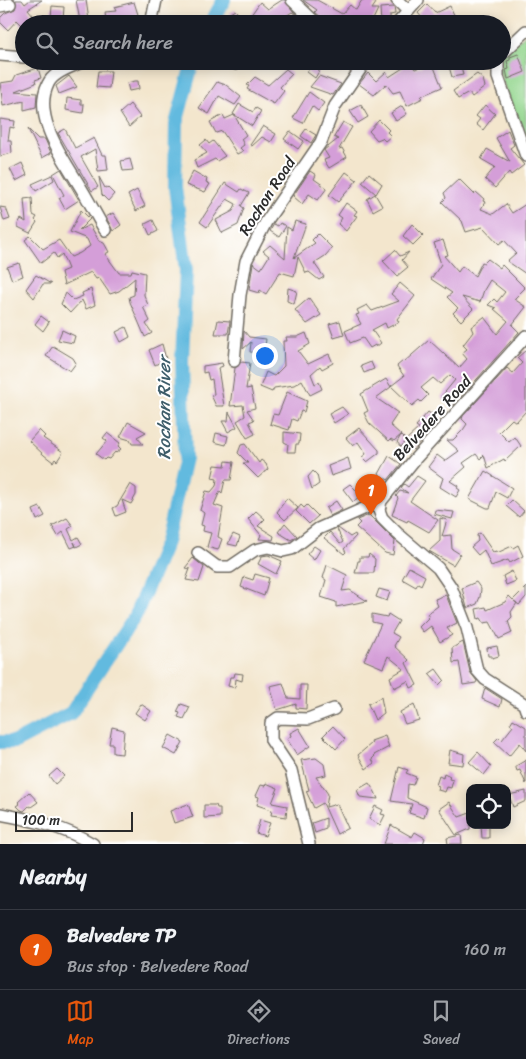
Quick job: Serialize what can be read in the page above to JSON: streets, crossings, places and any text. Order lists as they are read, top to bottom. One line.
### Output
{"streets":{"street":["Rochon Road","Belvedere Road"]},"water":["Rochan River"],"scale_bar":"100 m","page":{"search":"Search here","pins":"1","scale":"100 m","heading":"Nearby","list":[{"mark":"1","name":"Belvedere TP","note":"Bus stop · Belvedere Road","value":"160 m"}],"nav":["Map","Directions","Saved"]}}
